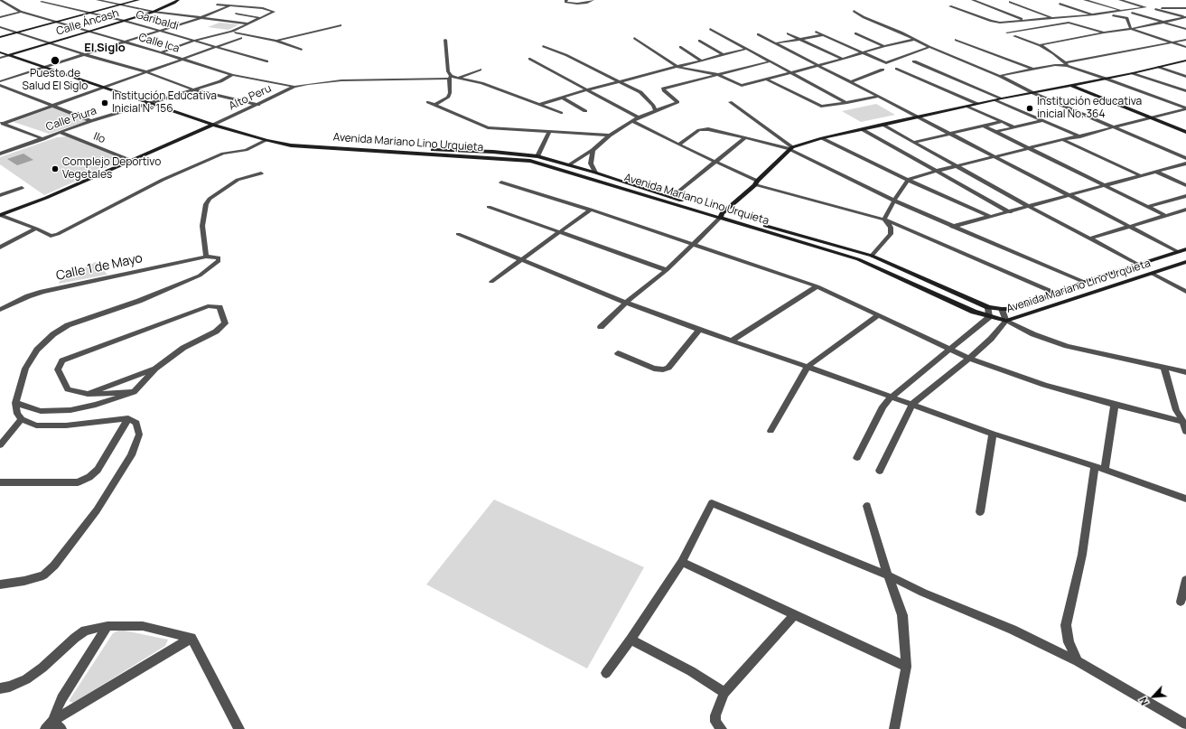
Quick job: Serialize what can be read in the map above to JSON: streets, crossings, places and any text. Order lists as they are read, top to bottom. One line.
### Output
{"streets":{"main road":["Calle Áncash","Avenida Mariano Lino Urquieta"],"street":["Garibaldi","Calle Ica","Alto Peru","Calle Piura","Ilo","Calle 1 de Mayo"]},"crossings":[["Garibaldi","Calle Áncash"],["Calle Áncash","Calle Ica"],["Calle Ica","Alto Peru"],["Calle Ica","Calle Piura"],["Calle Piura","Ilo"]],"districts":["El Siglo"],"places":["Puesto de Salud El Siglo","Institución Educativa Inicial Nº 156","Institución educativa inicial No. 364","Complejo Deportivo Vegetales"],"north":"bottom left"}
